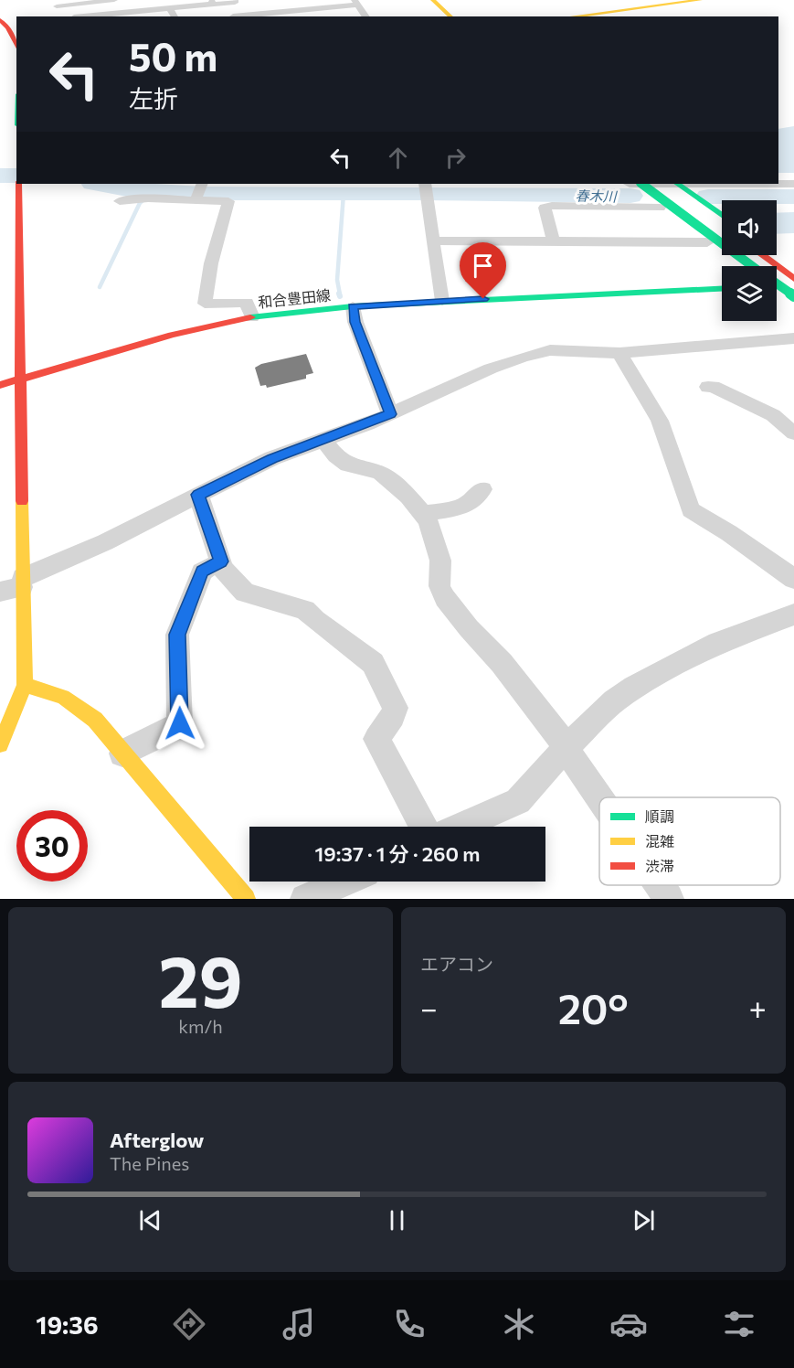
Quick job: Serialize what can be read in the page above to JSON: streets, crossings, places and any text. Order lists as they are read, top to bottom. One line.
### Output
{"streets":{"main road":["和合豊田線"]},"water":["春木川"],"legend":["順調","混雑","渋滞"],"page":{"turn":["50 m","左折"],"limit":"30","trip":"19:37 · 1 分 · 260 m","tile":[["29","km/h"],"エアコン"],"heat":["−","20°","+"],"song":["Afterglow","The Pines"],"tabs":"19:36"}}
